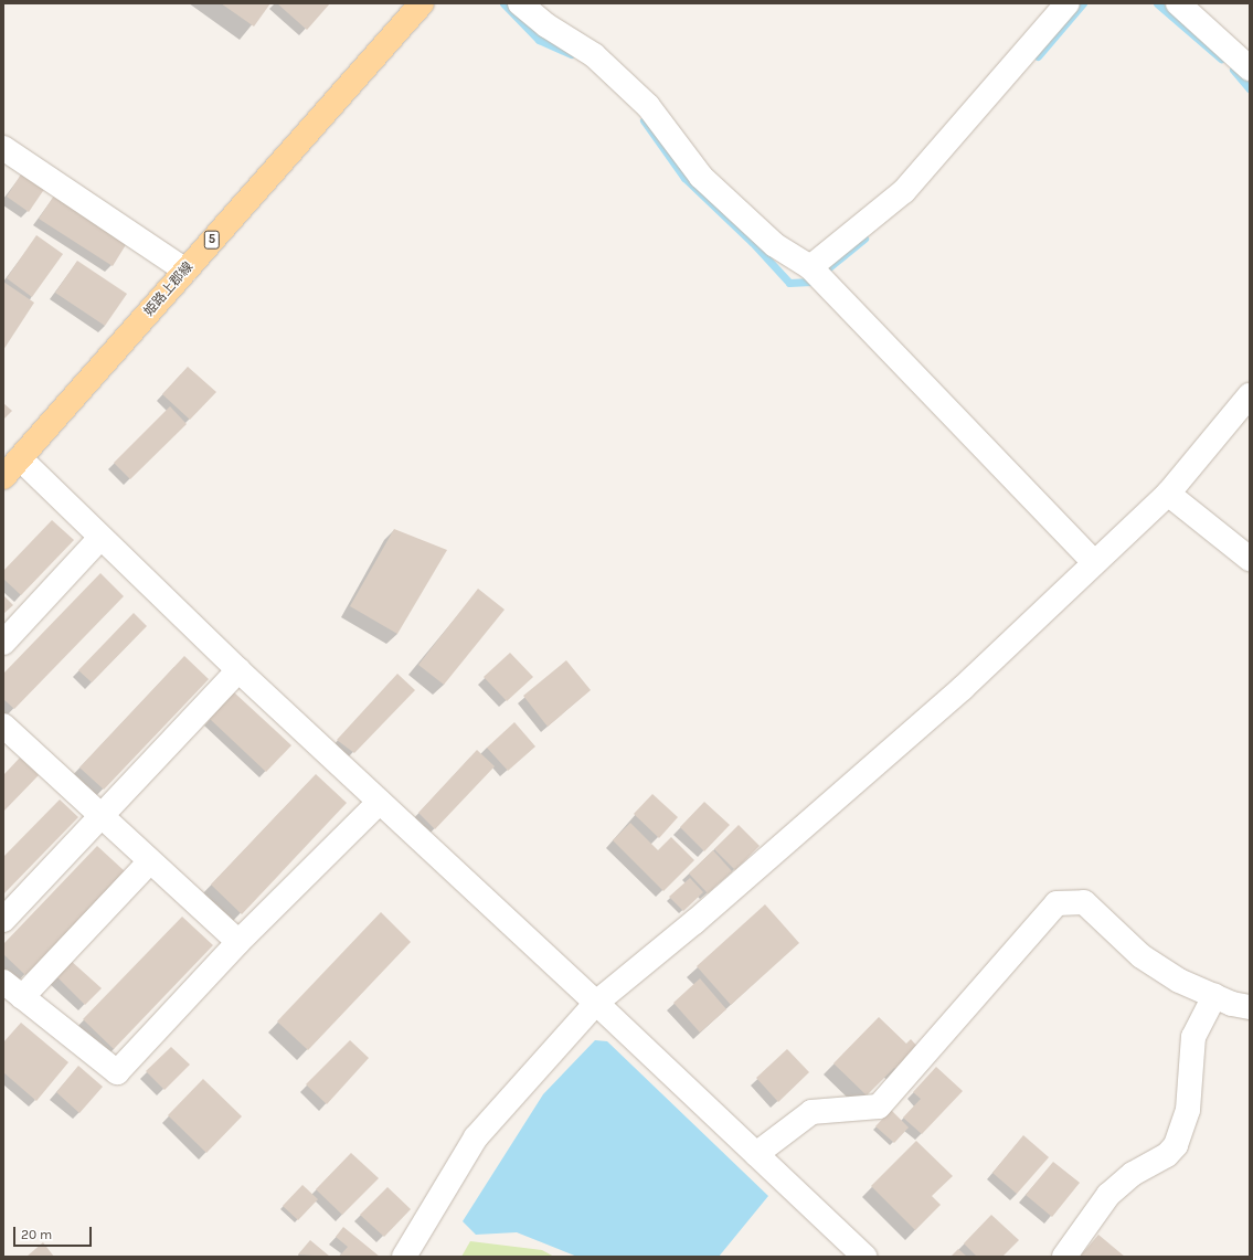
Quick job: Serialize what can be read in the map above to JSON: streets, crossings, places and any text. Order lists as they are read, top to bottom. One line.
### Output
{"streets":{"main road":["5","姫路上郡線"]},"scale_bar":"20 m"}
